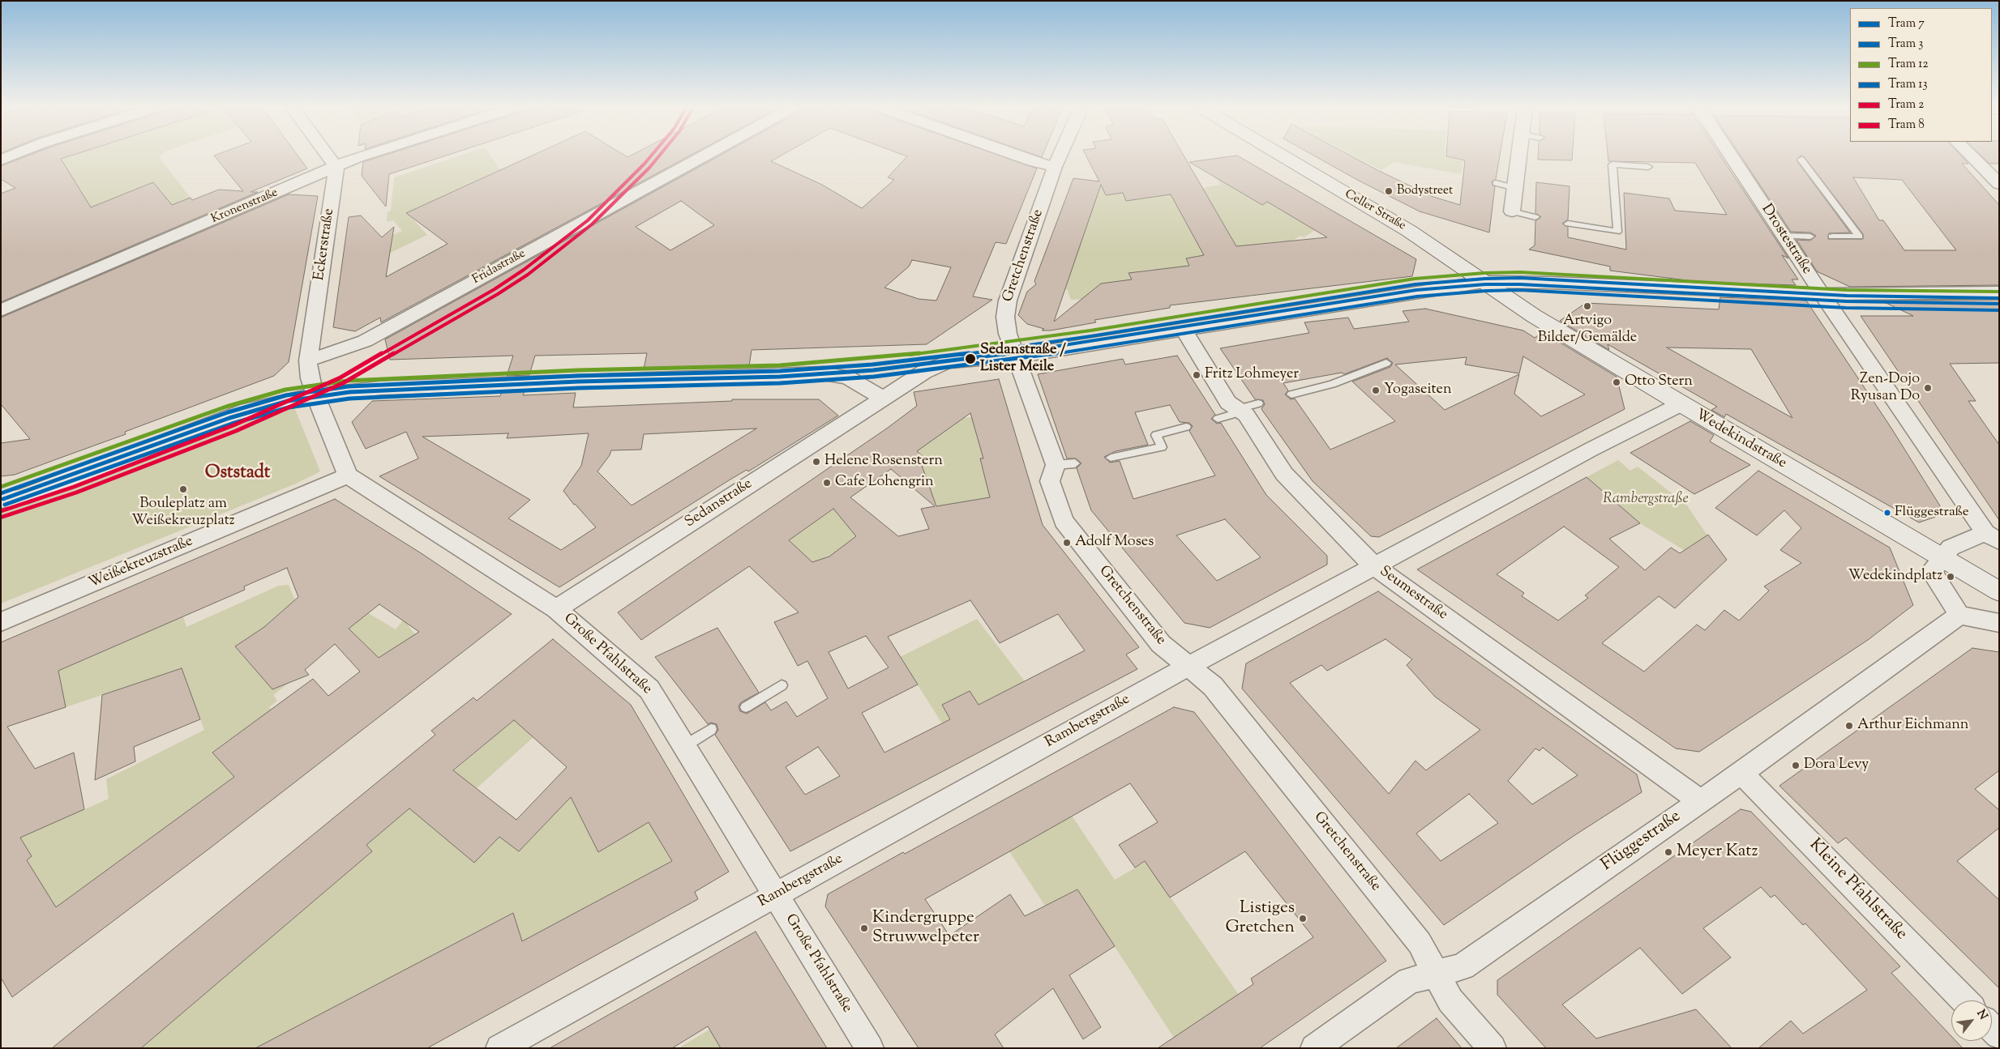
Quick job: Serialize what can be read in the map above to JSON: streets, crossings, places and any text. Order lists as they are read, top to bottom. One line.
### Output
{"streets":{"street":["Kronenstraße","Celler Straße","Drostestraße","Eckerstraße","Gretchenstraße","Fridastraße","Wedekindstraße","Sedanstraße","Weißekreuzstraße","Seumestraße","Große Pfahlstraße","Rambergstraße","Flüggestraße","Kleine Pfahlstraße"]},"crossings":[["Kronenstraße","Eckerstraße"],["Celler Straße","Wedekindstraße"],["Celler Straße","Sedanstraße"],["Drostestraße","Sedanstraße"],["Eckerstraße","Fridastraße"],["Gretchenstraße","Sedanstraße"],["Gretchenstraße","Rambergstraße"],["Gretchenstraße","Flüggestraße"],["Wedekindstraße","Sedanstraße"],["Wedekindstraße","Rambergstraße"],["Sedanstraße","Seumestraße"],["Sedanstraße","Große Pfahlstraße"],["Weißekreuzstraße","Große Pfahlstraße"],["Seumestraße","Rambergstraße"],["Seumestraße","Flüggestraße"],["Große Pfahlstraße","Rambergstraße"],["Flüggestraße","Kleine Pfahlstraße"]],"districts":["Oststadt"],"parks":["Rambergstraße"],"places":["Bodystreet","Artvigo Bilder/Gemälde","Sedanstraße / Lister Meile","Fritz Lohmeyer","Otto Stern","Zen-Dojo Ryusan Do","Yogaseiten","Helene Rosenstern","Cafe Lohengrin","Bouleplatz am Weißekreuzplatz","Flüggestraße","Adolf Moses","Wedekindplatz","Arthur Eichmann","Dora Levy","Meyer Katz","Listiges Gretchen","Kindergruppe Struwwelpeter"],"lines":["tram line 2","tram line 8","tram line 12","tram line 7","tram line 3","tram line 13"],"legend":["Tram 7","Tram 3","Tram 12","Tram 13","Tram 2","Tram 8"],"north":"top right"}
